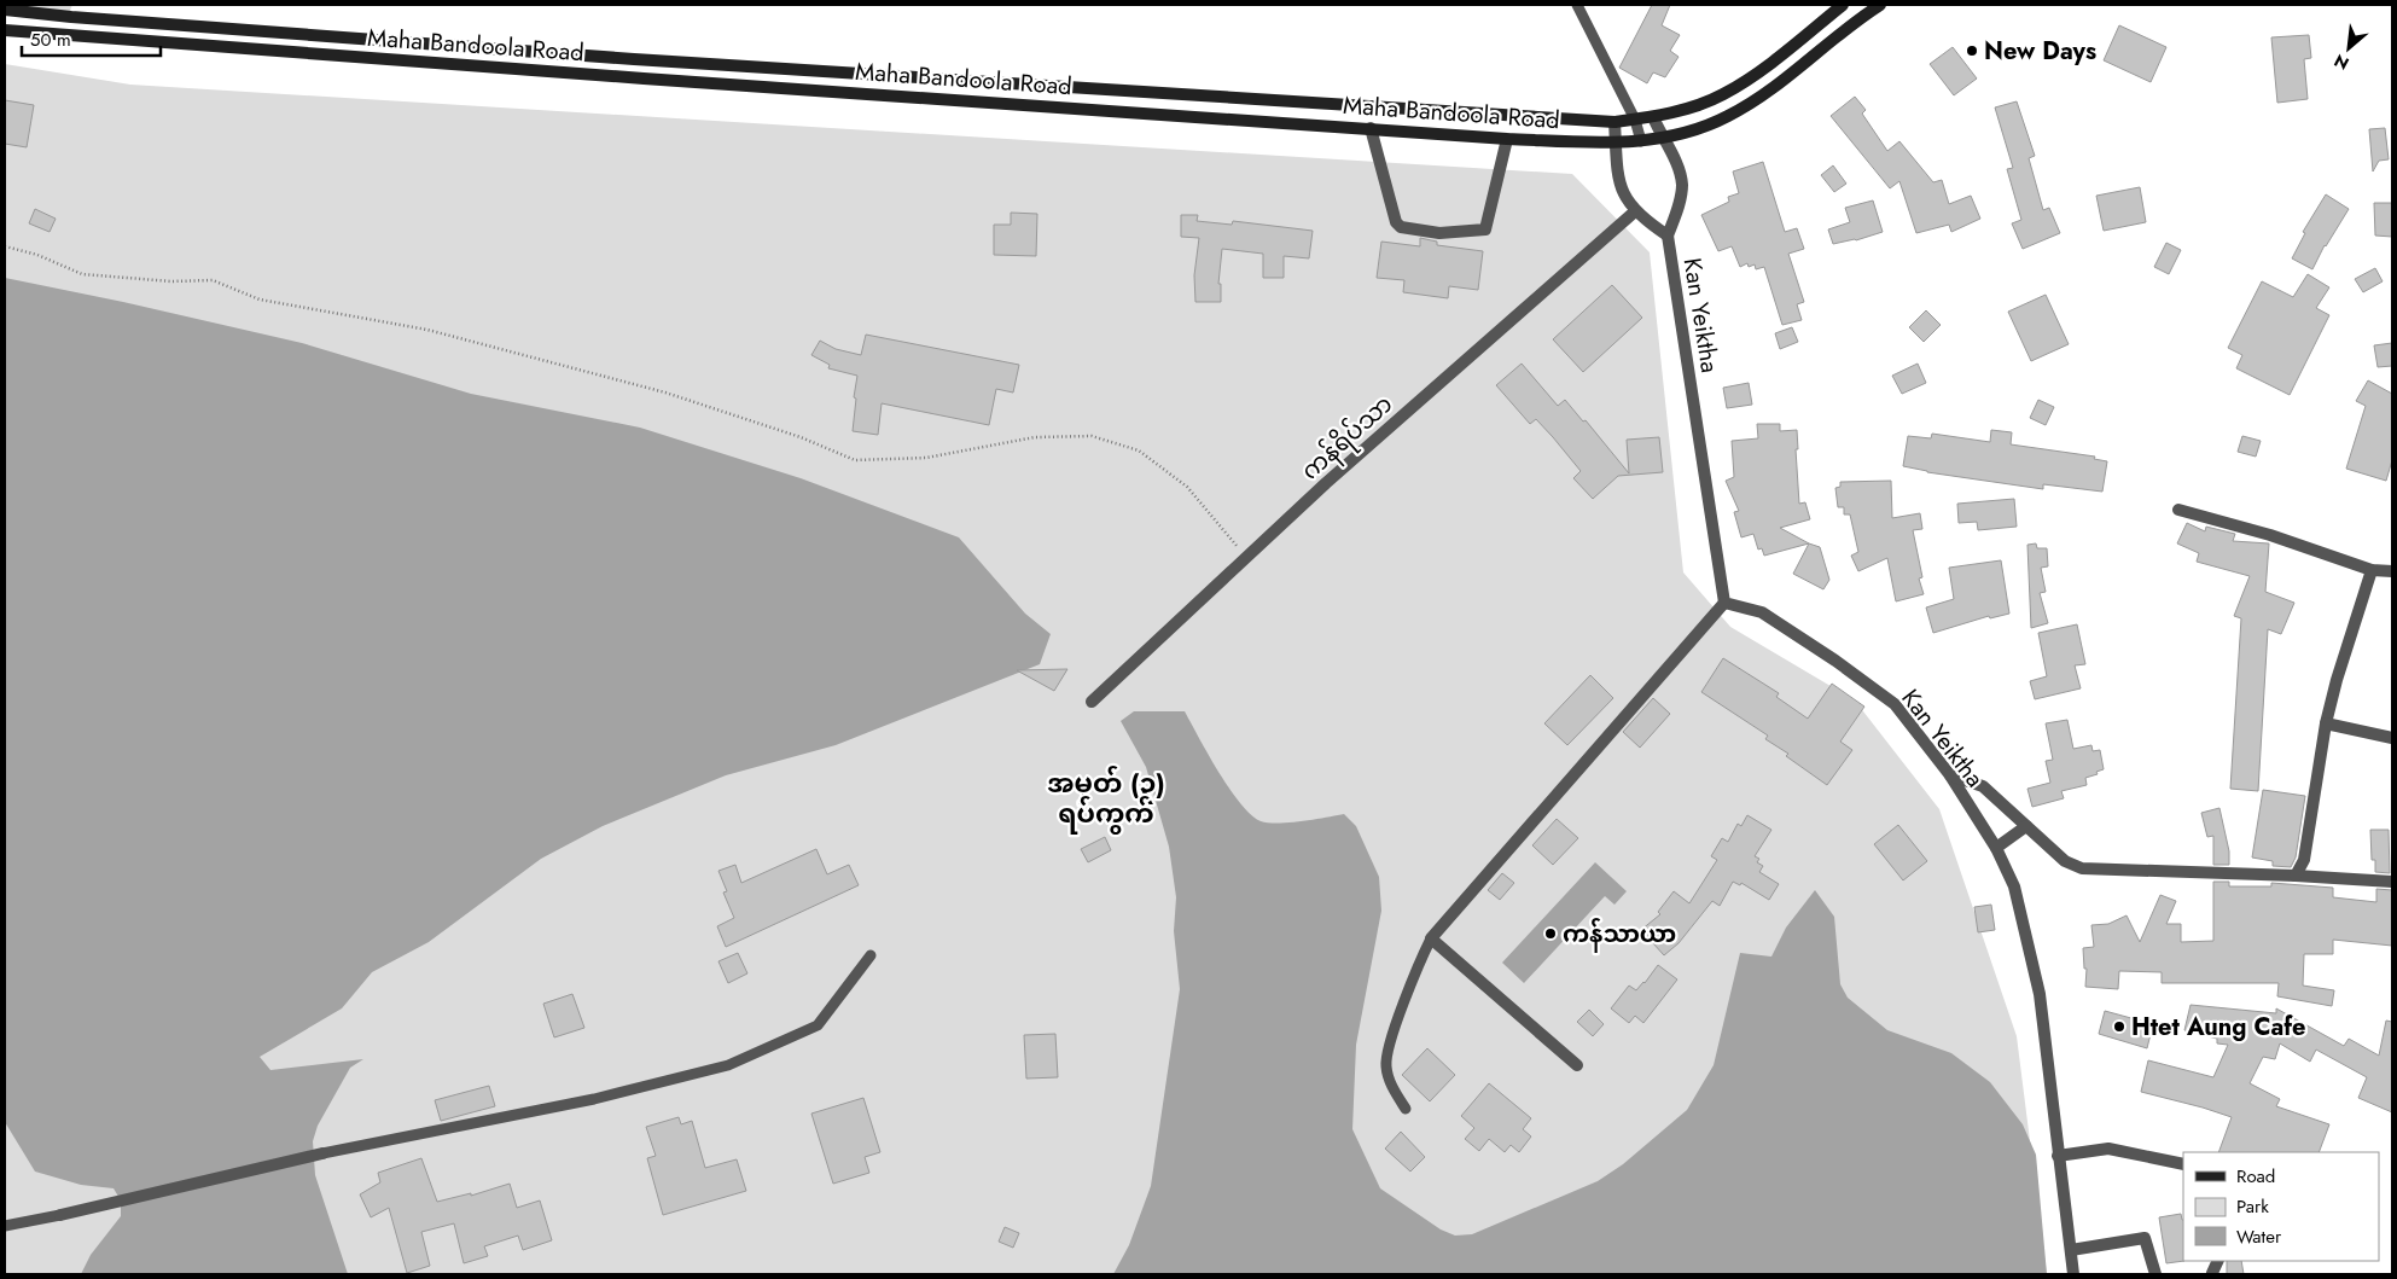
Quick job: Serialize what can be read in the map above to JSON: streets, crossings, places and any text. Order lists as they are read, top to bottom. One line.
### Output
{"streets":{"main road":["Maha Bandoola Road"],"street":["Kan Yeiktha","ကန်ရိပ်သာ"]},"districts":["အမှတ် (၃) ရပ်ကွက်"],"places":["New Days","ကန်သာယာ","Htet Aung Cafe"],"legend":["Road","Park","Water"],"scale_bar":"50 m","north":"bottom left"}
